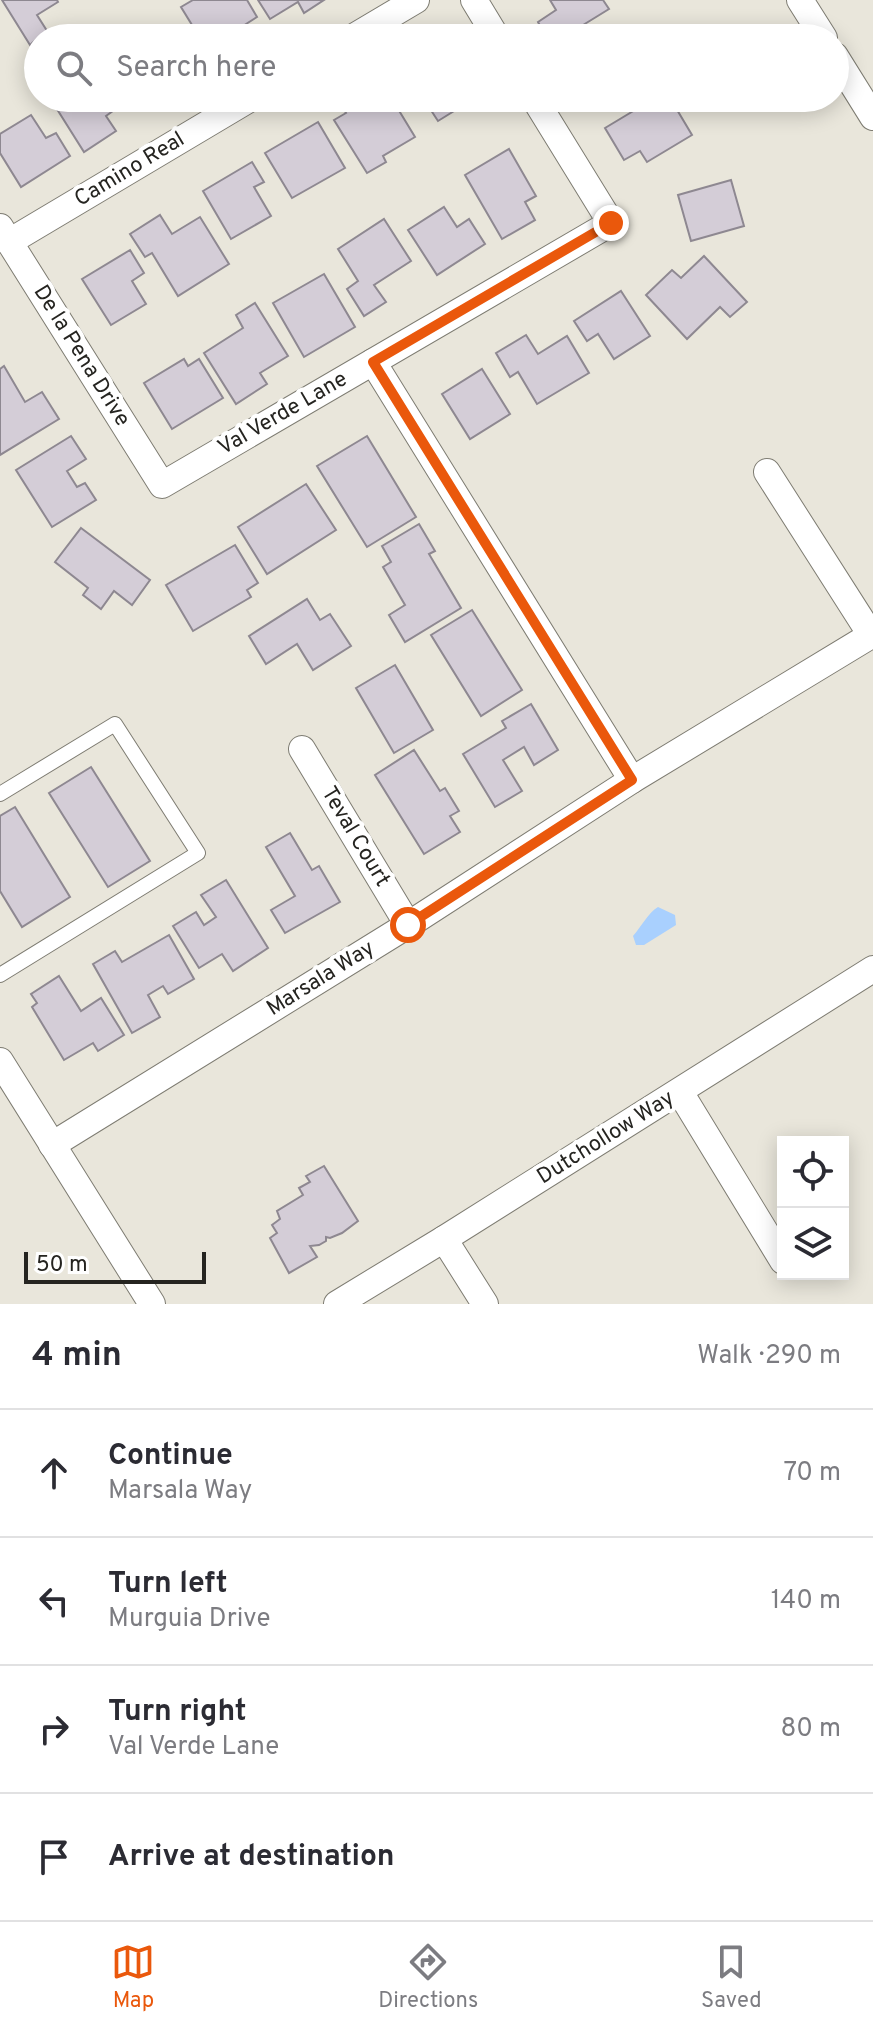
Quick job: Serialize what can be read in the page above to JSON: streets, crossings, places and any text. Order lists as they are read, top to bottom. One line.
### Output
{"streets":{"street":["Camino Real","De la Pena Drive","Val Verde Lane","Teval Court","Marsala Way","Dutchollow Way"]},"crossings":[["Camino Real","De la Pena Drive"],["De la Pena Drive","Val Verde Lane"],["Teval Court","Marsala Way"]],"scale_bar":"50 m","page":{"search":"Search here","scale":"50 m","heading":["4 min","Walk · 290 m"],"list":[["Continue","Marsala Way","70 m"],["Turn left","Murguia Drive","140 m"],["Turn right","Val Verde Lane","80 m"],"Arrive at destination"],"nav":["Map","Directions","Saved"]}}
